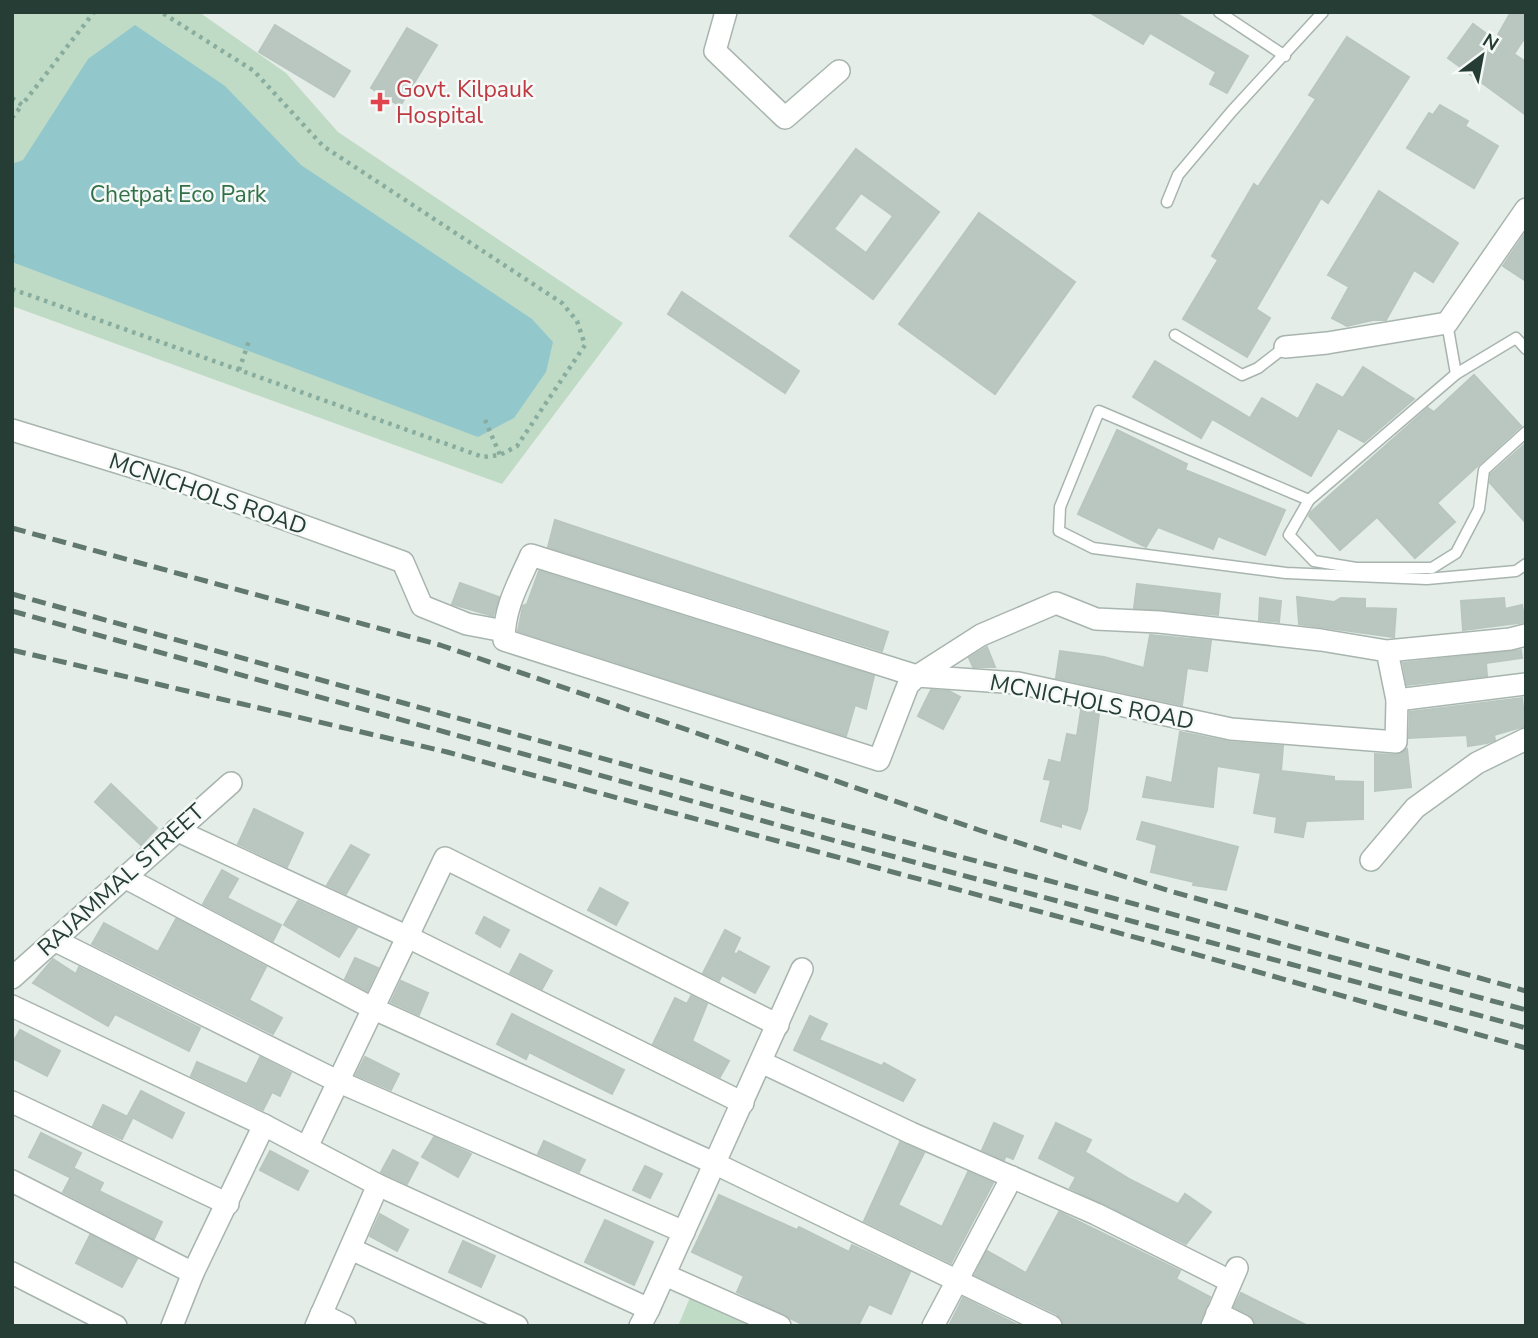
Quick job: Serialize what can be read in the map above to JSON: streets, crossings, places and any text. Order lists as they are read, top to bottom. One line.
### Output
{"streets":{"street":["MCNICHOLS ROAD","RAJAMMAL STREET"]},"parks":["Chetpat Eco Park"],"places":{"health":["Govt. Kilpauk Hospital"]},"north":"top right"}
